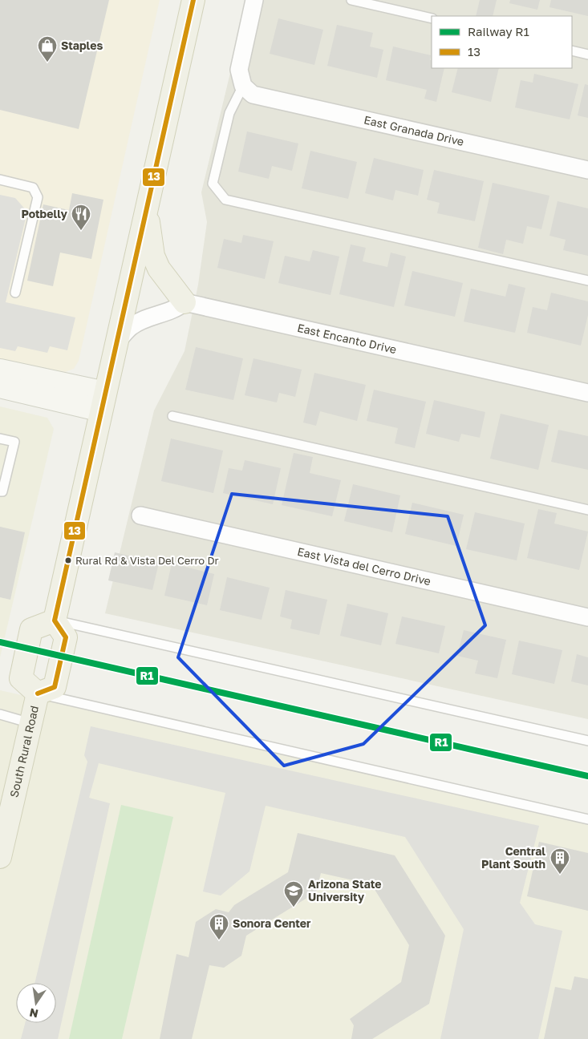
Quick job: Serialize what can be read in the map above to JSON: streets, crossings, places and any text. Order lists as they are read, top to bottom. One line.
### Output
{"streets":{"main road":["South Rural Road"],"street":["East Granada Drive","East Encanto Drive","East Vista del Cerro Drive"]},"places":{"shop":["Staples"],"restaurant":["Potbelly"],"other":["Rural Rd & Vista Del Cerro Dr"],"building":["Central Plant South","Sonora Center"],"school or university":["Arizona State University"]},"lines":["transit line 13","rail line R1"],"legend":["Railway R1","13"],"north":"bottom"}
